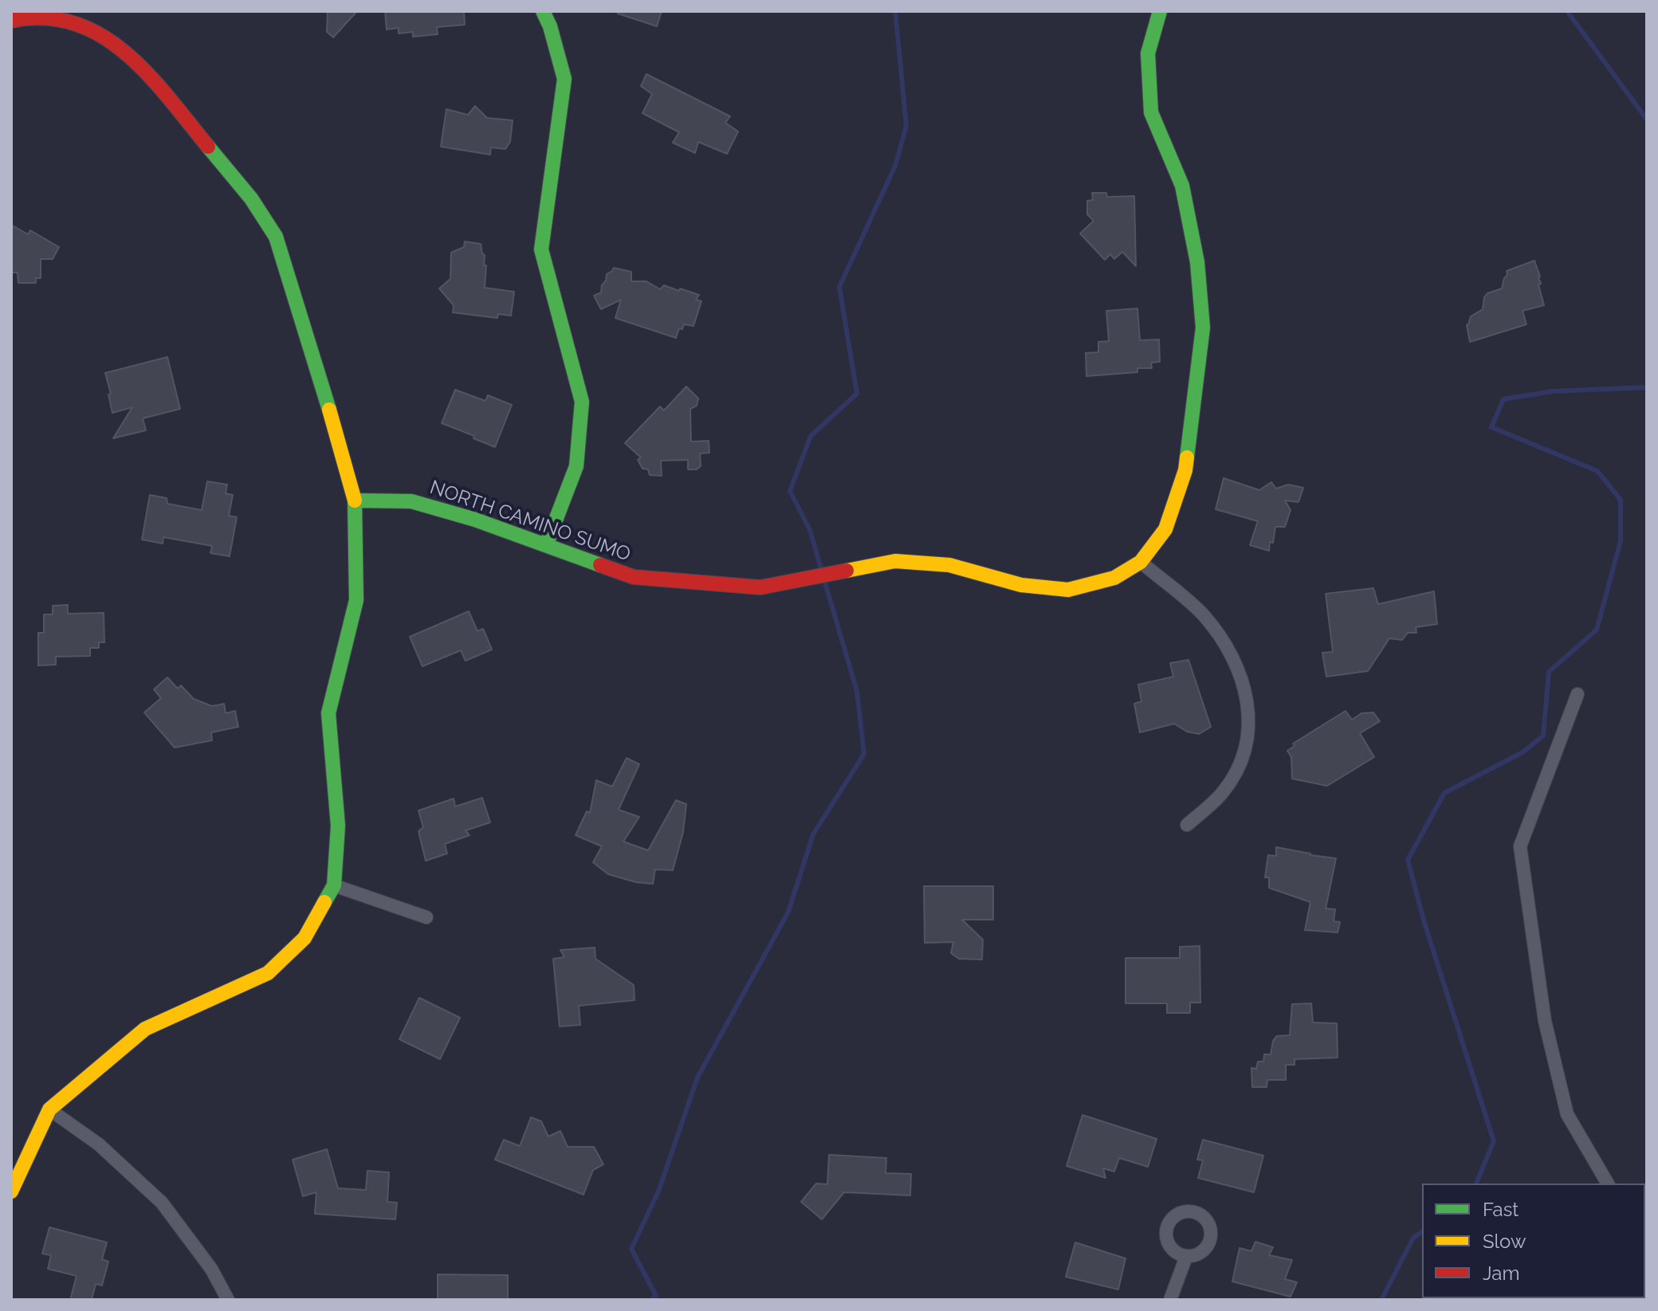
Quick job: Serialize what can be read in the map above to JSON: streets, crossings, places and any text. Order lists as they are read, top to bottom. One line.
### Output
{"streets":{"street":["NORTH CAMINO SUMO"]},"legend":["Fast","Slow","Jam"]}
